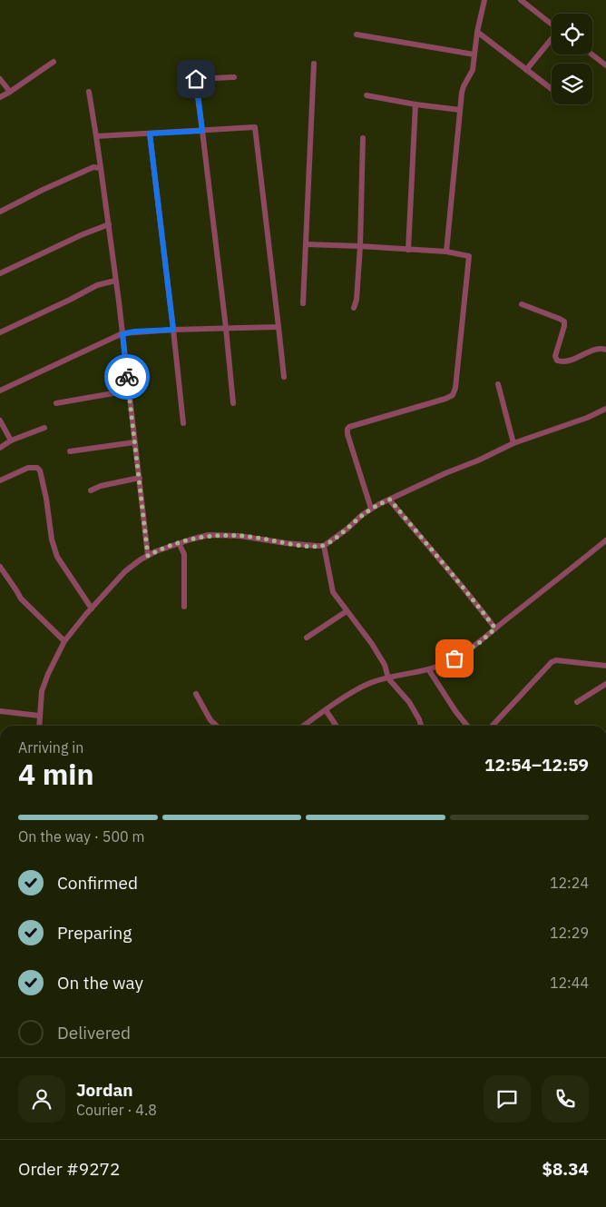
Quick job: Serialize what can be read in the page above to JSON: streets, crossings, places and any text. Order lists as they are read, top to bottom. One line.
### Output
{"page":{"heading":["4 min","Arriving in","12:54–12:59"],"panel":["Jordan","Courier · 4.8","Order #9272","$8.34"],"bar":"On the way · 500 m","list":[["Confirmed","12:24"],["Preparing","12:29"],["On the way","12:44"],"Delivered"]}}
